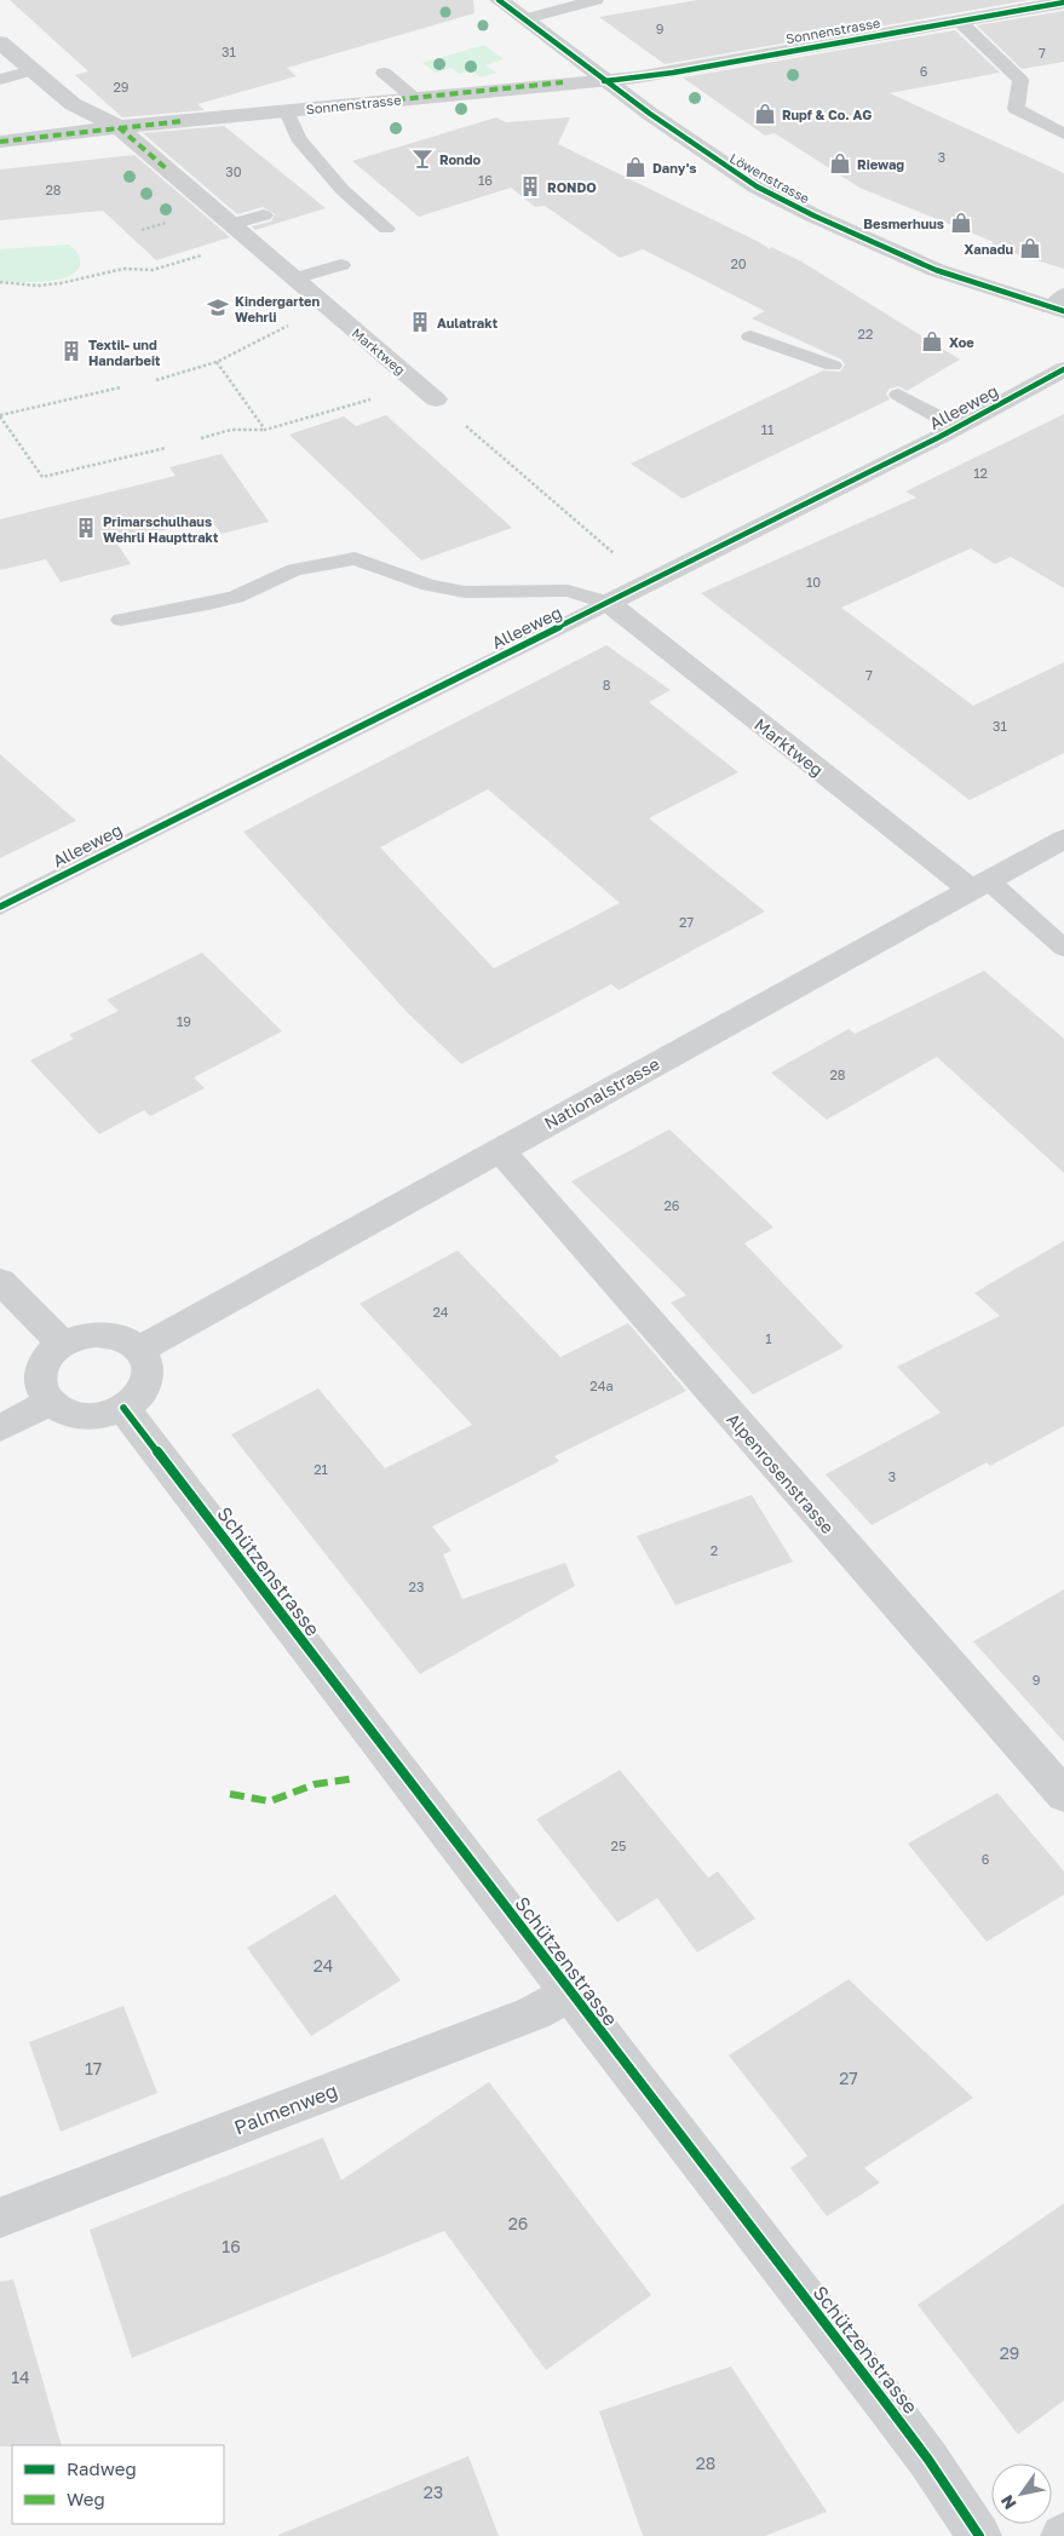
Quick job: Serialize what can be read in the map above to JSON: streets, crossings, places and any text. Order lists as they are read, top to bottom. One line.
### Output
{"streets":{"street":["Sonnenstrasse","Löwenstrasse","Marktweg","Alleeweg","Nationalstrasse","Alpenrosenstrasse","Schützenstrasse","Palmenweg"]},"crossings":[["Sonnenstrasse","Löwenstrasse"],["Sonnenstrasse","Marktweg"],["Marktweg","Alleeweg"],["Marktweg","Nationalstrasse"],["Nationalstrasse","Alpenrosenstrasse"],["Nationalstrasse","Schützenstrasse"],["Schützenstrasse","Palmenweg"]],"places":{"shop":["Rupf & Co. AG","Riewag","Dany's","Besmerhuus","Xanadu","Xoe"],"bar":["Rondo"],"building":["RONDO","Aulatrakt","Textil- und Handarbeit","Primarschulhaus Wehrli Haupttrakt"],"school or university":["Kindergarten Wehrli"]},"house_numbers":["9","31","7","6","29","3","30","16","28","20","22","11","12","10","7","8","31","27","19","28","26","24","1","24a","21","3","2","23","9","25","6","24","17","27","26","16","29","14","28","23"],"legend":["Radweg","Weg"],"north":"bottom left"}
